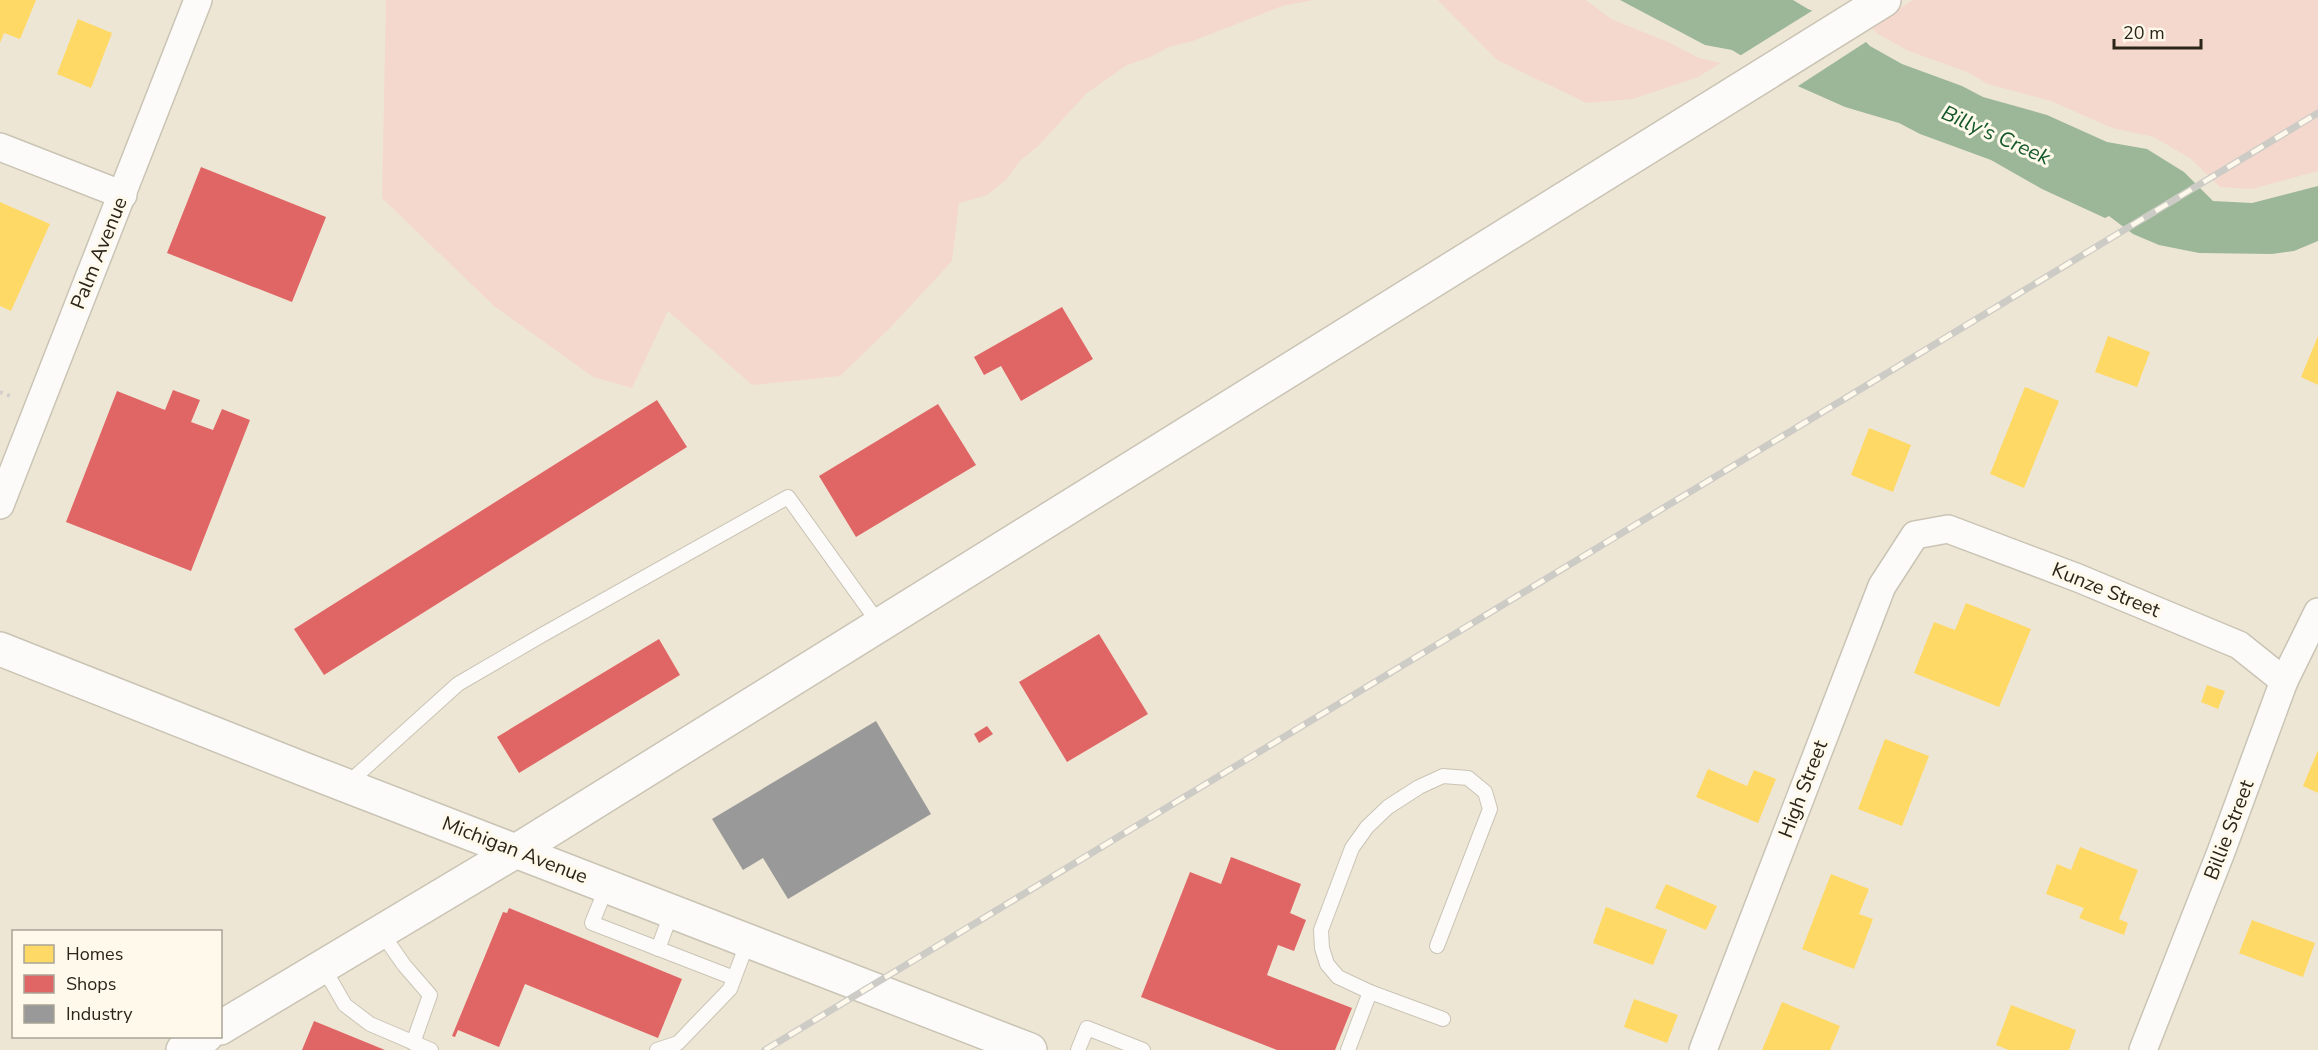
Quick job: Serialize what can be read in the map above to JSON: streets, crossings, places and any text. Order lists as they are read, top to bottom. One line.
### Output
{"streets":{"main road":["Michigan Avenue"],"street":["Palm Avenue","Kunze Street","High Street","Billie Street"]},"crossings":[["Kunze Street","High Street"],["Kunze Street","Billie Street"]],"water":["Billy's Creek"],"legend":["Homes","Shops","Industry"],"scale_bar":"20 m"}
